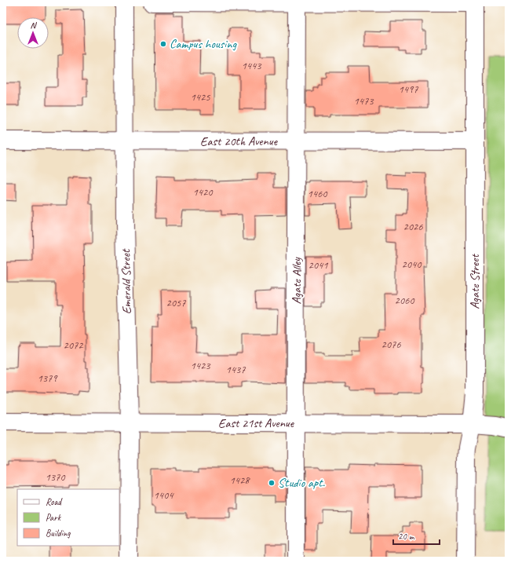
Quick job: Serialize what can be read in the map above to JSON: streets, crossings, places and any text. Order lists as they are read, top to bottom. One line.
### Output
{"streets":{"street":["East 20th Avenue","Agate Alley","Emerald Street","Agate Street","East 21st Avenue"]},"crossings":[["East 20th Avenue","Agate Alley"],["East 20th Avenue","Emerald Street"],["East 20th Avenue","Agate Street"],["Agate Alley","East 21st Avenue"],["Emerald Street","East 21st Avenue"],["Agate Street","East 21st Avenue"]],"places":["Campus housing","Studio apt."],"house_numbers":["1443","1497","1425","1473","1420","1460","2026","2040","2041","2060","2057","2076","2072","1423","1437","1379","1370","1428","1404"],"legend":["Road","Park","Building"],"scale_bar":"20 m","north":"top"}
